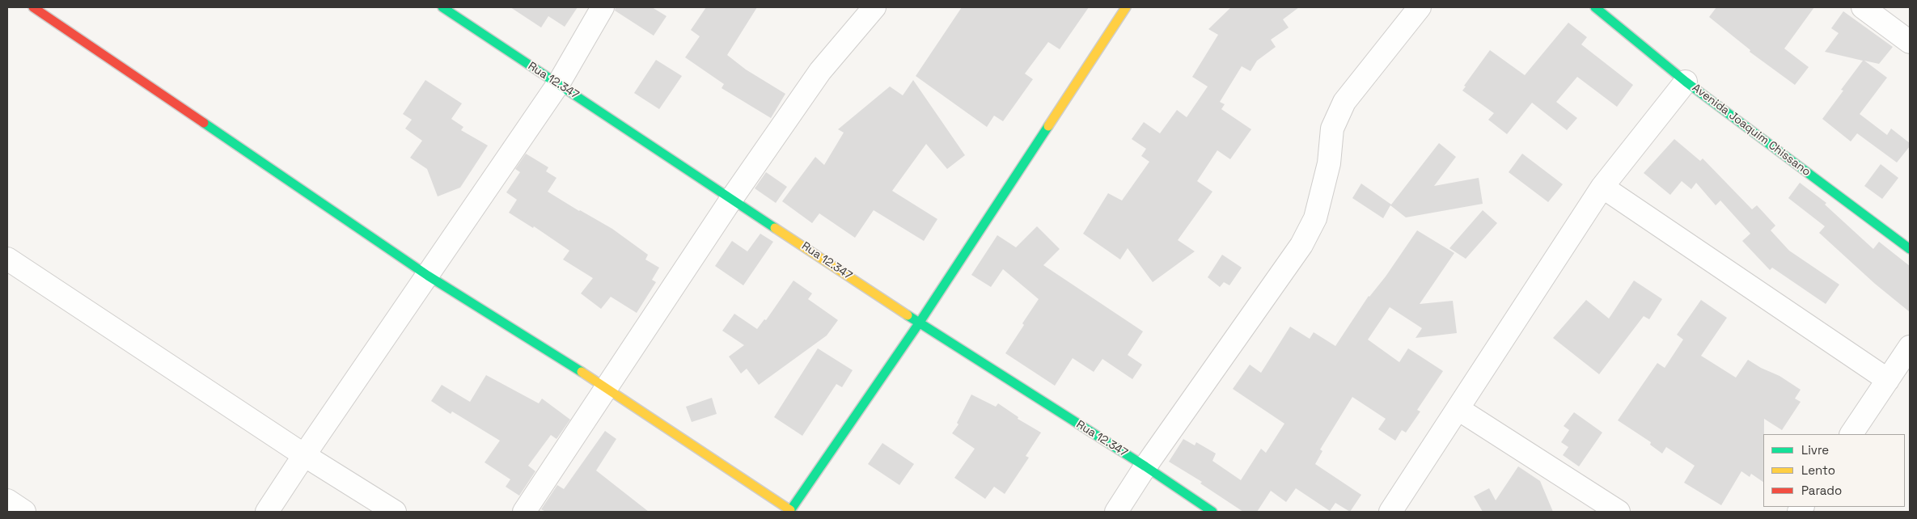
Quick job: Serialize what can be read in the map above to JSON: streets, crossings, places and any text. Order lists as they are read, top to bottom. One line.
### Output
{"streets":{"street":["Rua 12.347","Avenida Joaquim Chissano"]},"legend":["Livre","Lento","Parado"]}
